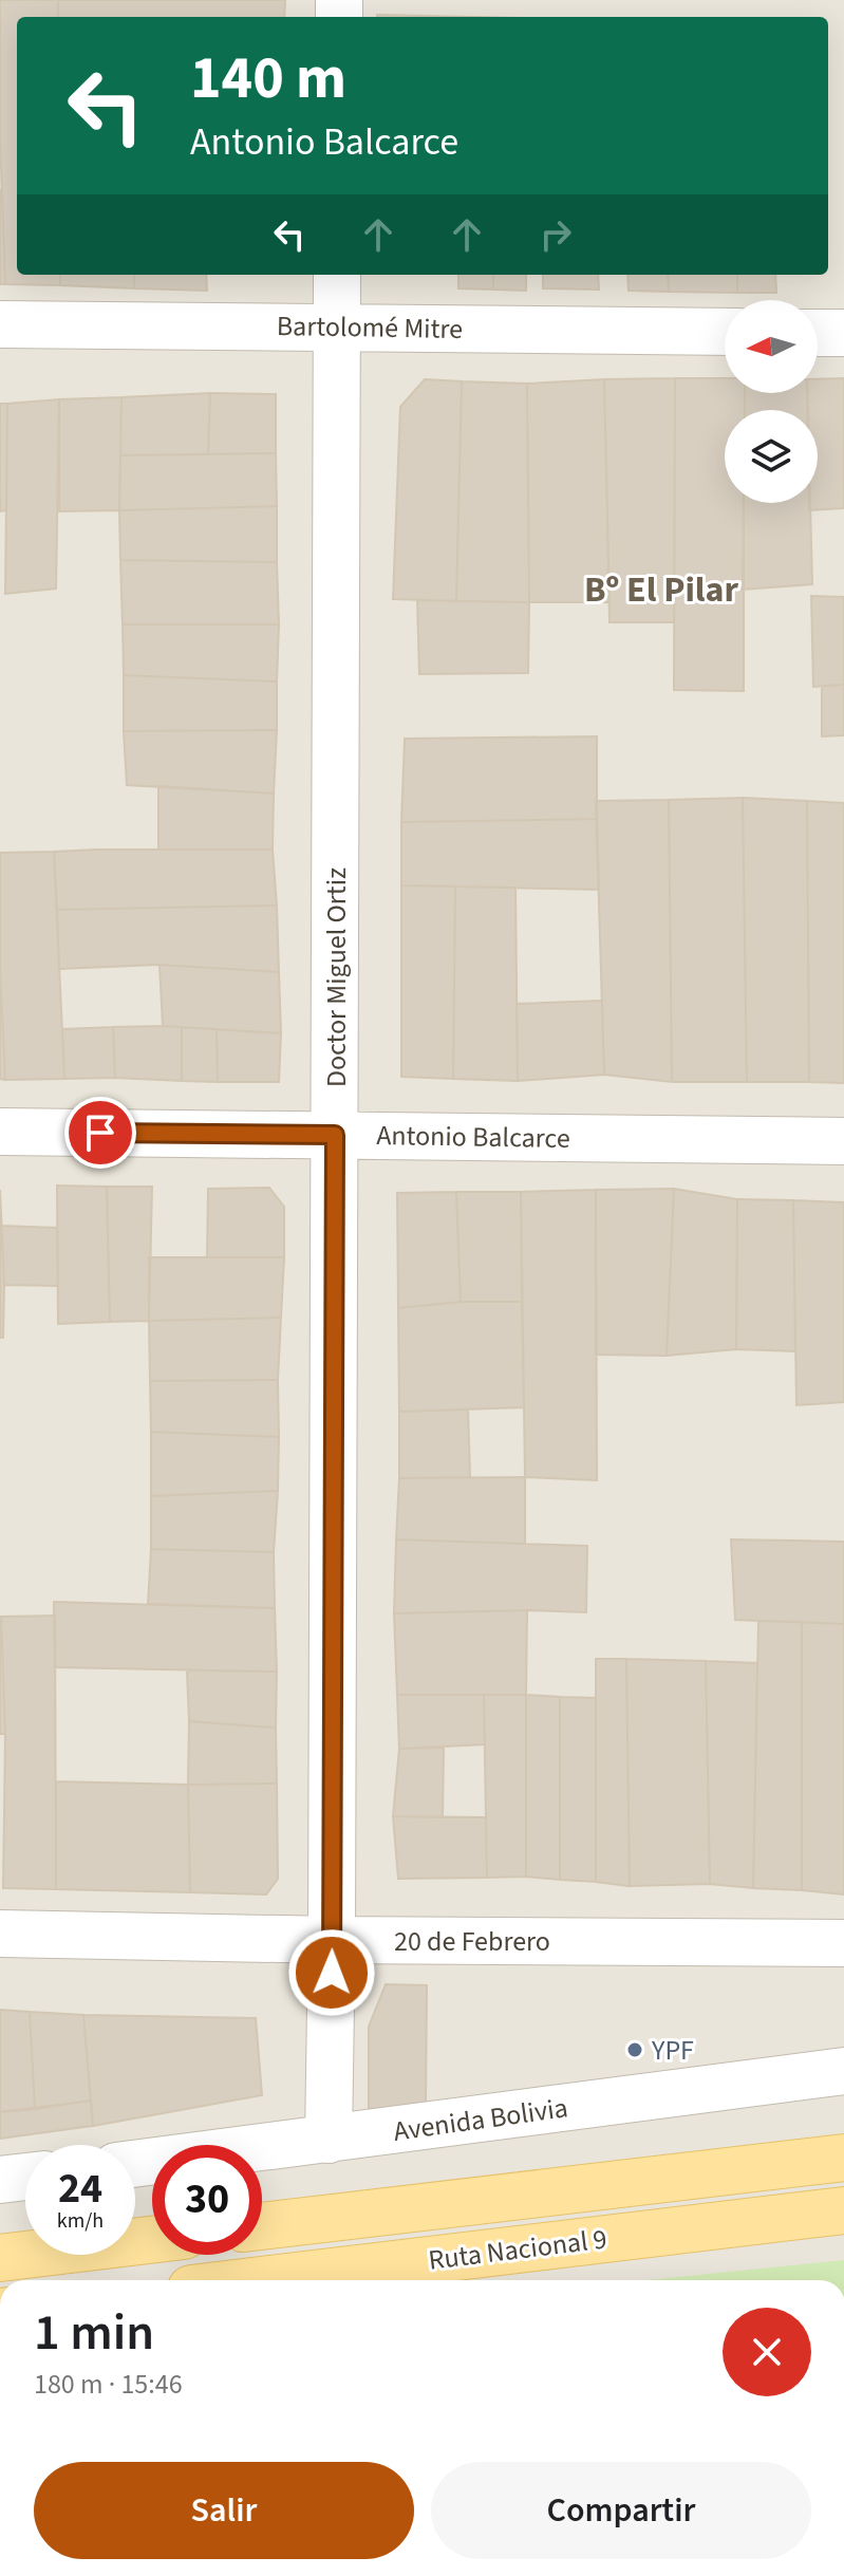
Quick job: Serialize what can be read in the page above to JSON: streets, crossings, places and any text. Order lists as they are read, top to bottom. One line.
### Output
{"streets":{"main road":["Ruta Nacional 9"],"street":["Bartolomé Mitre","Doctor Miguel Ortiz","Antonio Balcarce","20 de Febrero","Avenida Bolivia"]},"crossings":[["Bartolomé Mitre","Doctor Miguel Ortiz"],["Doctor Miguel Ortiz","Antonio Balcarce"],["Doctor Miguel Ortiz","20 de Febrero"],["Doctor Miguel Ortiz","Avenida Bolivia"]],"districts":["Bº El Pilar"],"places":["YPF"],"north":"left","page":{"turn":["140 m","Antonio Balcarce"],"speed":"24 km/h","limit":"30","heading":["1 min","180 m · 15:46"],"buttons":["Salir","Compartir"]}}
